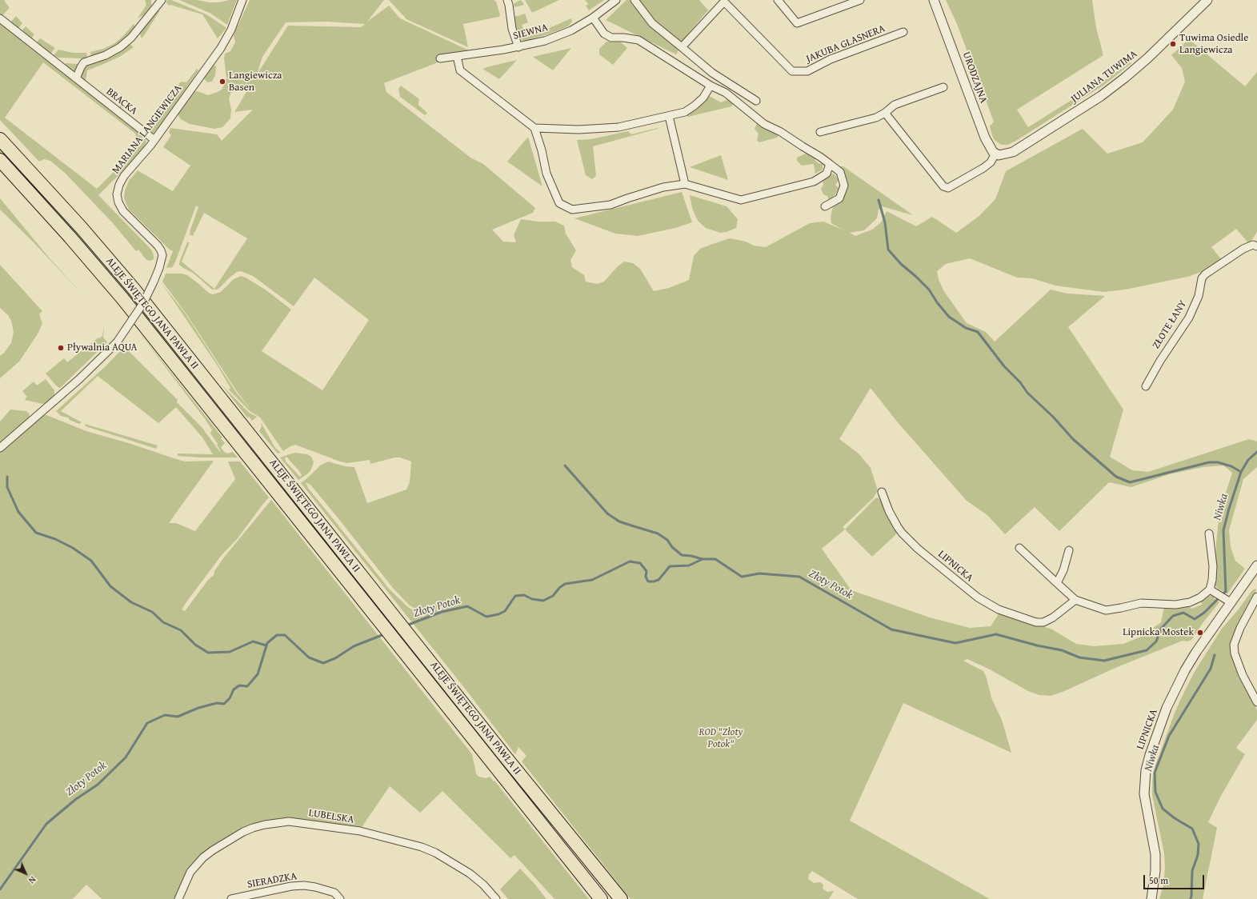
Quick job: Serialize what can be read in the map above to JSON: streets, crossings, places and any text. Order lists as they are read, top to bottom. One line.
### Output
{"streets":{"highway":["ALEJE ŚWIĘTEGO JANA PAWŁA II"],"street":["SIEWNA","JAKUBA GLASNERA","JULIANA TUWIMA","URODZAJNA","BRACKA","MARIANA LANGIEWICZA","ZŁOTE ŁANY","LIPNICKA","LUBELSKA","SIERADZKA"]},"crossings":[["JULIANA TUWIMA","URODZAJNA"],["BRACKA","MARIANA LANGIEWICZA"]],"water":["Niwka","Złoty Potok"],"parks":["ROD \"Złoty Potok\""],"places":["Tuwima Osiedle Langiewicza","Langiewicza Basen","Pływalnia AQUA","Lipnicka Mostek"],"scale_bar":"50 m","north":"bottom right"}
